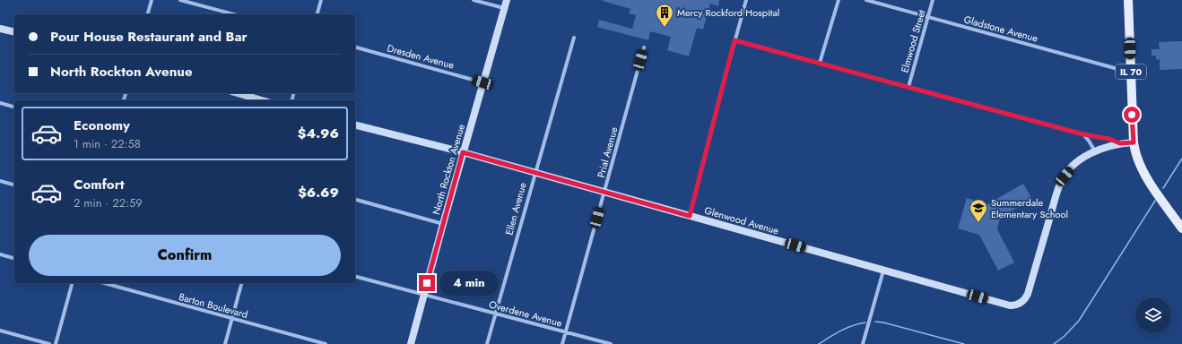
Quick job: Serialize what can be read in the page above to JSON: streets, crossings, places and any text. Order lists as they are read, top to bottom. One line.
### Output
{"streets":{"main road":["IL 70"],"street":["Gladstone Avenue","Elmwood Street","Dresden Avenue","Prial Avenue","North Rockton Avenue","Ellen Avenue","Glenwood Avenue","Barton Boulevard","Overdene Avenue"]},"crossings":[["Gladstone Avenue","Elmwood Street"],["Gladstone Avenue","IL 70"],["Dresden Avenue","North Rockton Avenue"],["IL 70","Glenwood Avenue"],["Prial Avenue","Glenwood Avenue"],["Prial Avenue","Overdene Avenue"],["North Rockton Avenue","Glenwood Avenue"],["North Rockton Avenue","Overdene Avenue"],["Ellen Avenue","Glenwood Avenue"],["Ellen Avenue","Overdene Avenue"]],"places":{"building":["Mercy Rockford Hospital"],"school or university":["Summerdale Elementary School"]},"page":{"banner":["Pour House Restaurant and Bar","North Rockton Avenue"],"list":[{"name":"Economy","note":"1 min · 22:58","value":"$4.96"},{"name":"Comfort","note":"2 min · 22:59","value":"$6.69"}],"buttons":"Confirm","bubble":"4 min"}}
